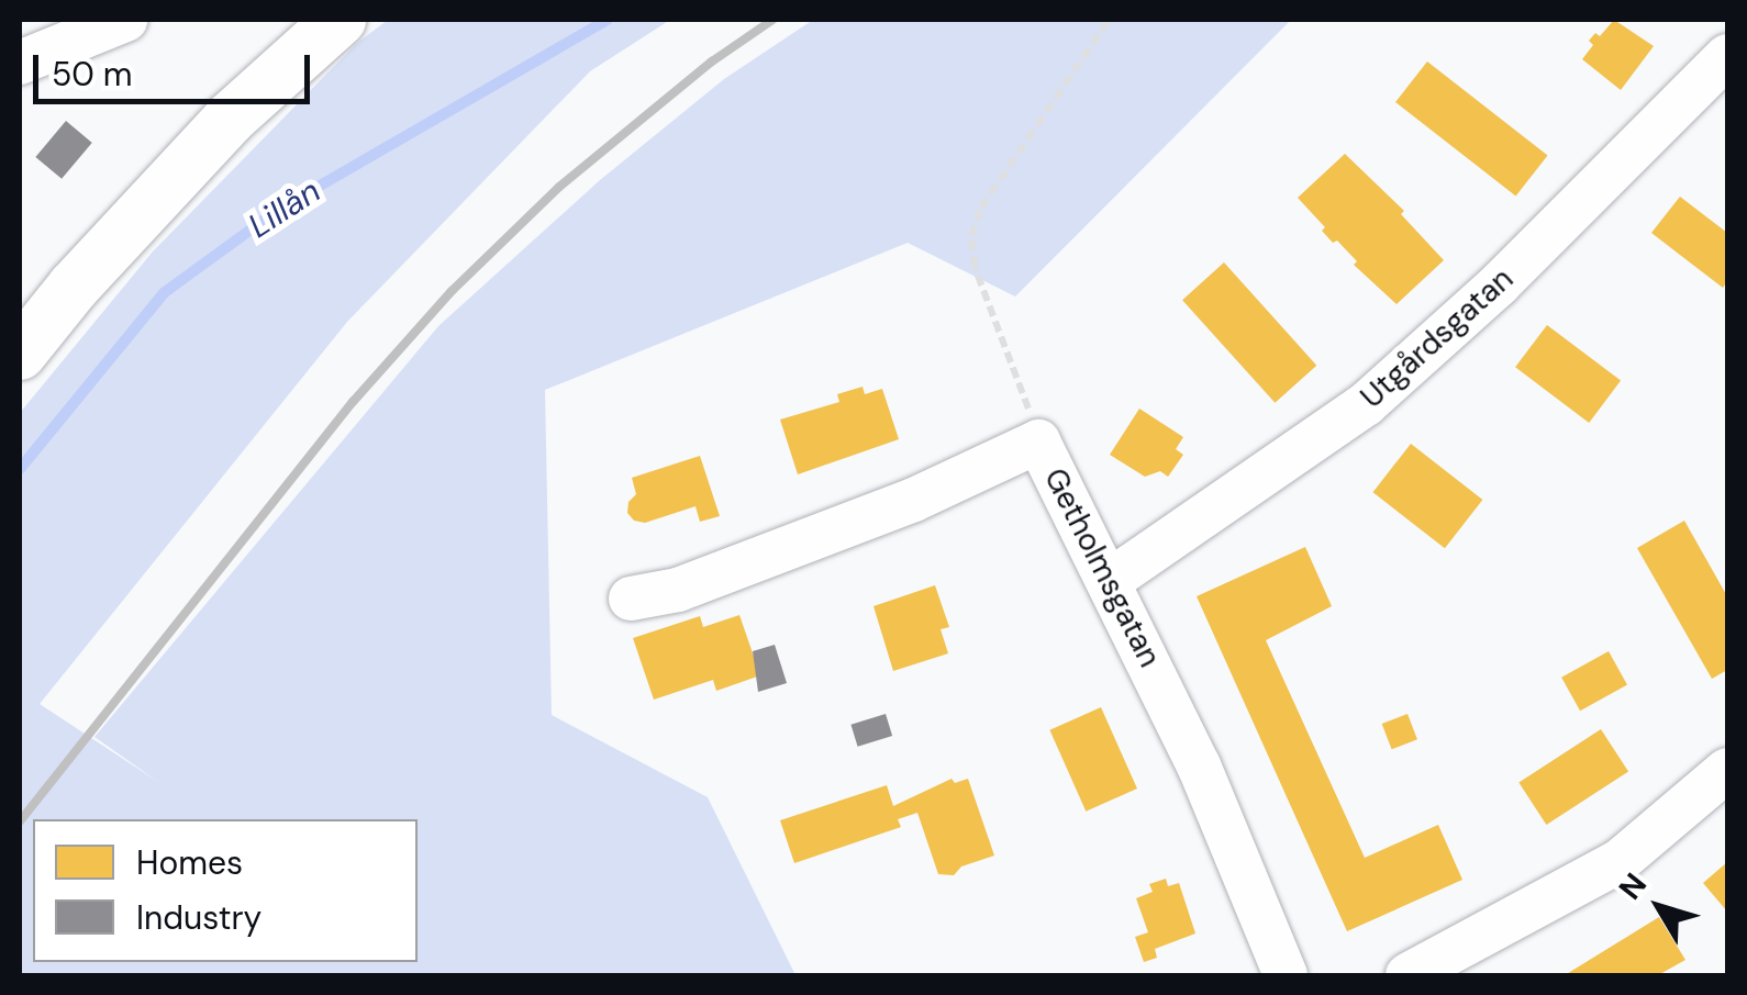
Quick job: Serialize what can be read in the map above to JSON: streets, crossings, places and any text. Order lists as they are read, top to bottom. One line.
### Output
{"streets":{"street":["Utgårdsgatan","Getholmsgatan"]},"crossings":[["Utgårdsgatan","Getholmsgatan"]],"water":["Lillån"],"legend":["Homes","Industry"],"scale_bar":"50 m","north":"top left"}
